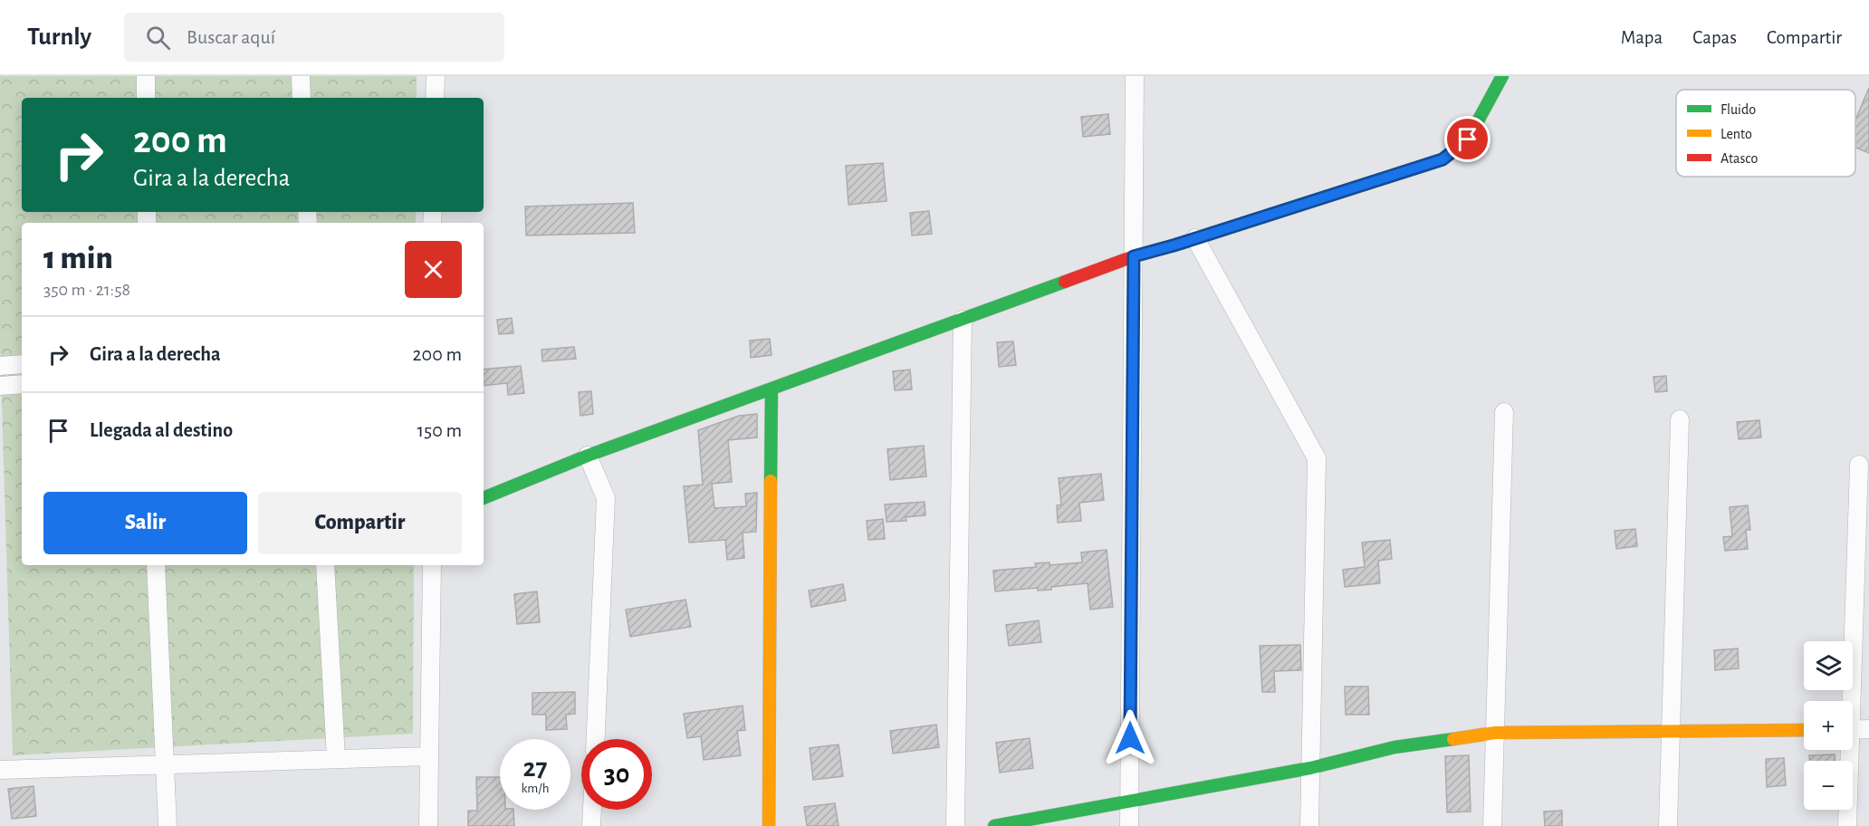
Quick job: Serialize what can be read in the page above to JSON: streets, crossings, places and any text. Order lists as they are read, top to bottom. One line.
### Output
{"legend":["Fluido","Lento","Atasco"],"page":{"header":"Turnly","search":"Buscar aquí","nav":["Mapa","Capas","Compartir"],"turn":["200 m","Gira a la derecha"],"heading":["1 min","350 m · 21:58"],"list":[{"name":"Gira a la derecha","value":"200 m"},{"name":"Llegada al destino","value":"150 m"}],"buttons":["Salir","Compartir"],"map_buttons":["+","−"],"speed":"27 km/h","limit":"30"}}
